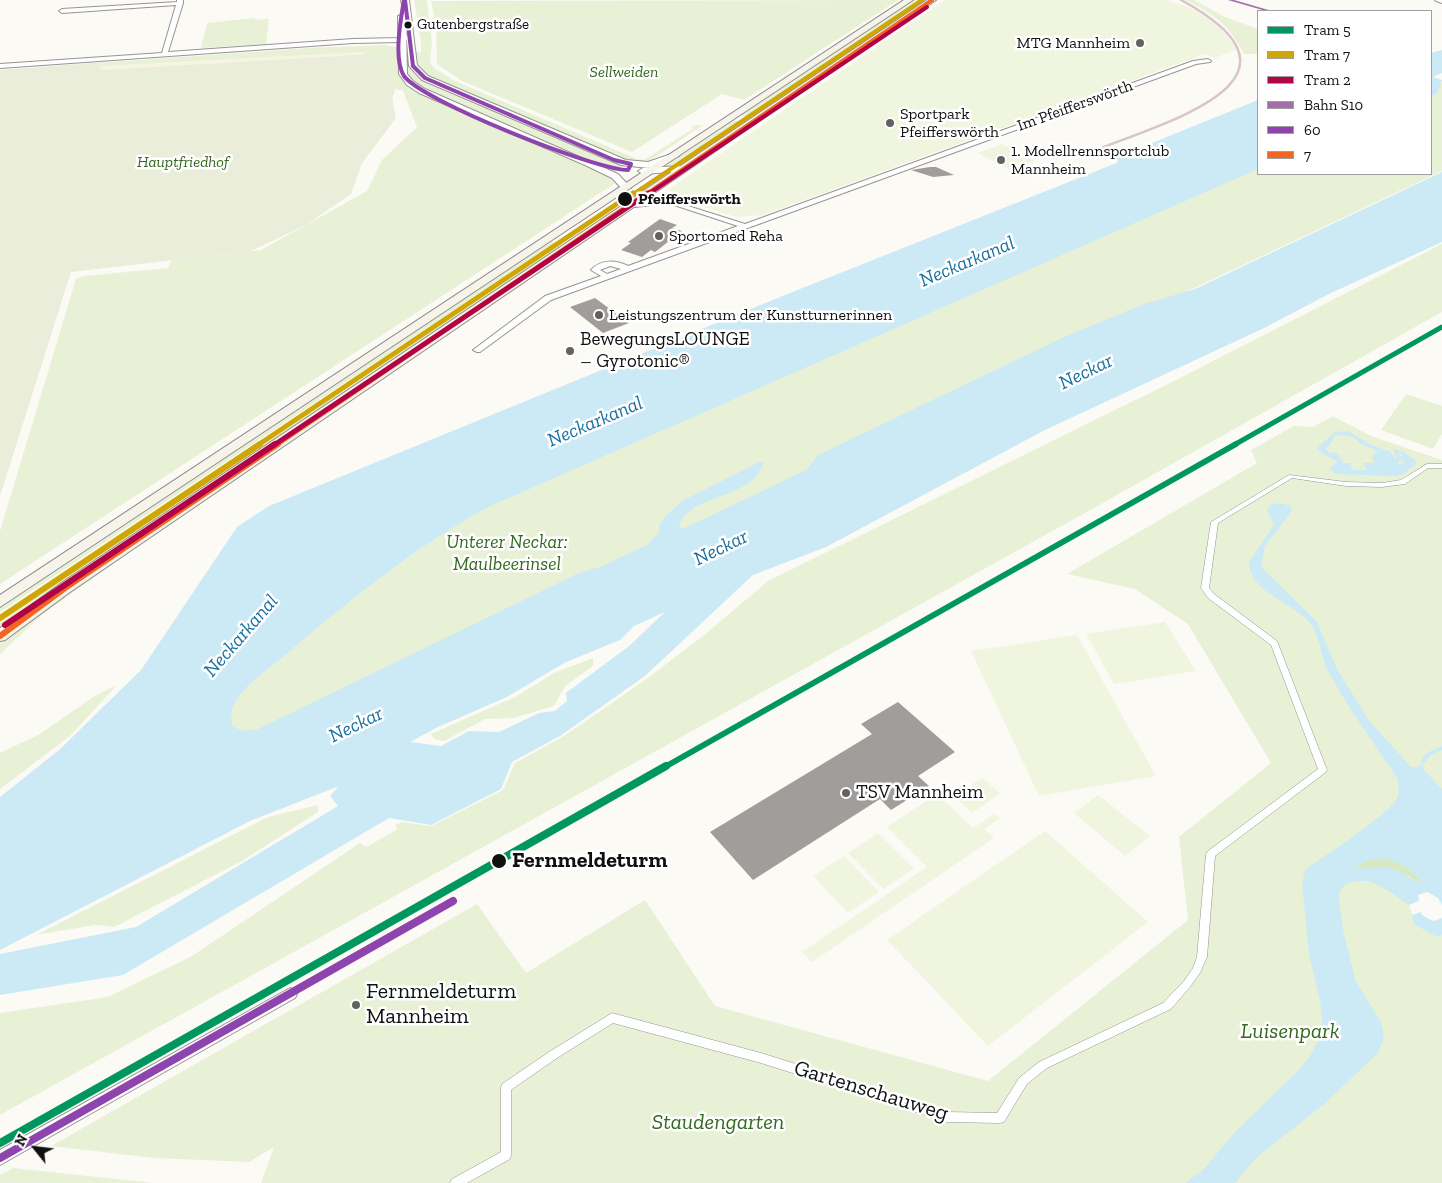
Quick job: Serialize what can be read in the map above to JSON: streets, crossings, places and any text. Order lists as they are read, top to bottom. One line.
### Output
{"streets":{"street":["Im Pfeifferswörth","Gartenschauweg"]},"water":["Neckarkanal","Neckar"],"parks":["Sellweiden","Hauptfriedhof","Unterer Neckar: Maulbeerinsel","Luisenpark","Staudengarten"],"places":["Gutenbergstraße","MTG Mannheim","Sportpark Pfeifferswörth","1. Modellrennsportclub Mannheim","Pfeifferswörth","Sportomed Reha","Leistungszentrum der Kunstturnerinnen","BewegungsLOUNGE – Gyrotonic®","TSV Mannheim","Fernmeldeturm","Fernmeldeturm Mannheim"],"lines":["tram line 7","rail line S10","transit line 60","transit line 7","tram line 2","tram line 5"],"legend":["Tram 5","Tram 7","Tram 2","Bahn S10","60","7"],"north":"top left"}
